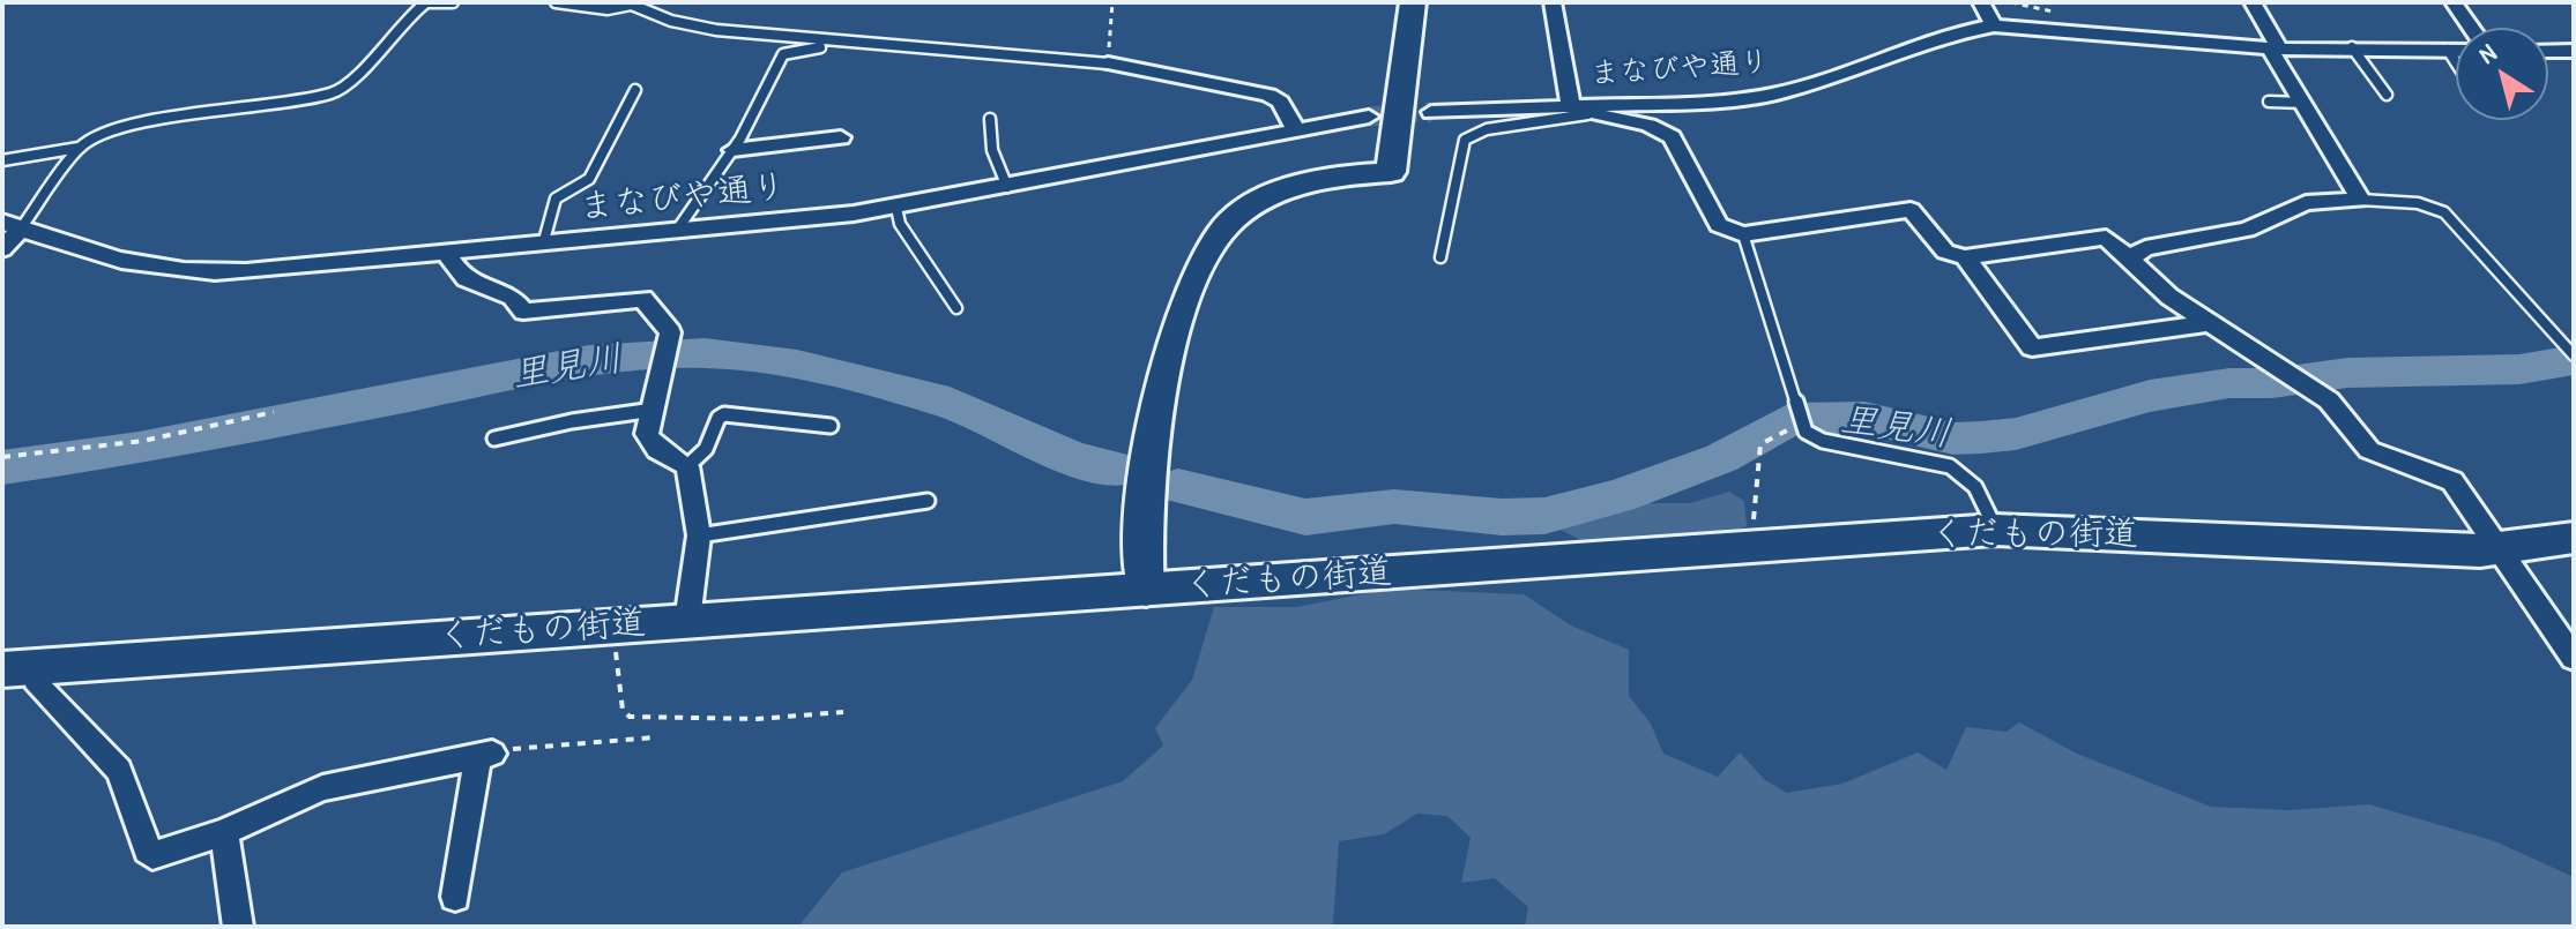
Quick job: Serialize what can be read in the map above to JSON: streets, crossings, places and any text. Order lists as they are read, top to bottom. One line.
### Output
{"streets":{"highway":["くだもの街道"],"street":["まなびや通り"]},"water":["里見川"],"north":"top left"}
